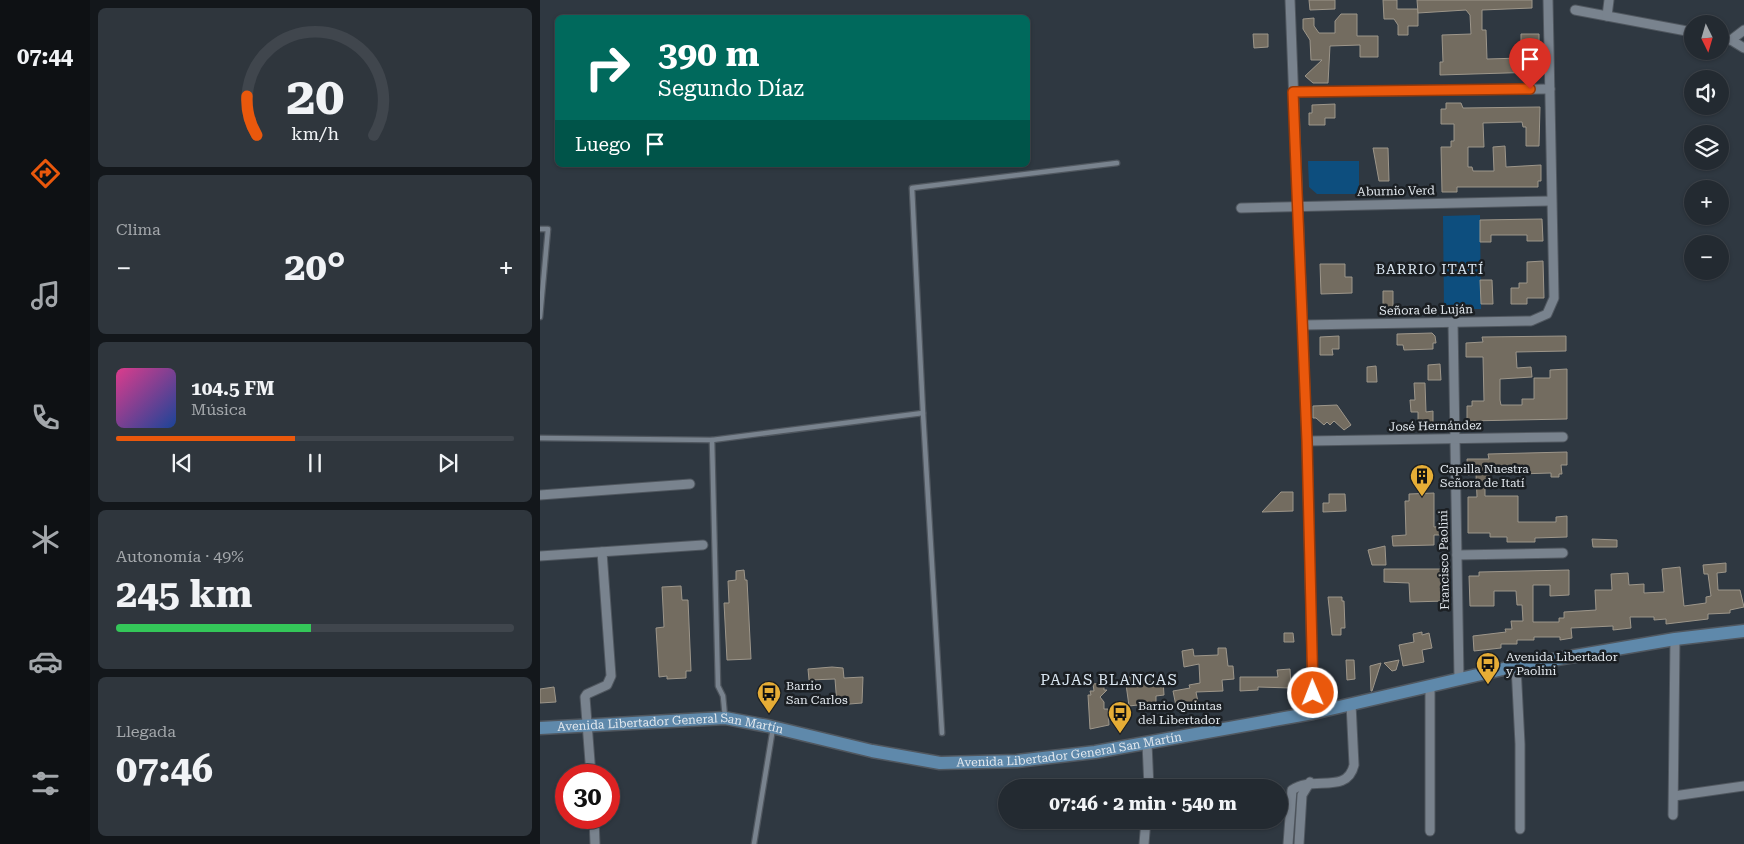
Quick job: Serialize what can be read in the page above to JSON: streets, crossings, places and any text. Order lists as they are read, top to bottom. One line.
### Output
{"streets":{"main road":["Avenida Libertador General San Martín"],"street":["Aburnio Verd","Señora de Luján","José Hernández","Francisco Paolini"]},"crossings":[["Aburnio Verd","Señora de Luján"],["Señora de Luján","Francisco Paolini"],["José Hernández","Francisco Paolini"],["Francisco Paolini","Avenida Libertador General San Martín"]],"districts":["BARRIO ITATÍ","PAJAS BLANCAS"],"places":{"building":["Capilla Nuestra Señora de Itatí"],"bus stop":["Avenida Libertador y Paolini","Barrio San Carlos","Barrio Quintas del Libertador"]},"north":"bottom","page":{"tabs":"07:44","map_buttons":["+","−"],"turn":["390 m","Segundo Díaz"],"then":"Luego","tile":["Clima",["Autonomía · 49%","245 km"],["Llegada","07:46"]],"heat":["−","20°","+"],"song":["104.5 FM","Música"],"limit":"30","trip":"07:46 · 2 min · 540 m","gauge":["20","km/h"]}}
